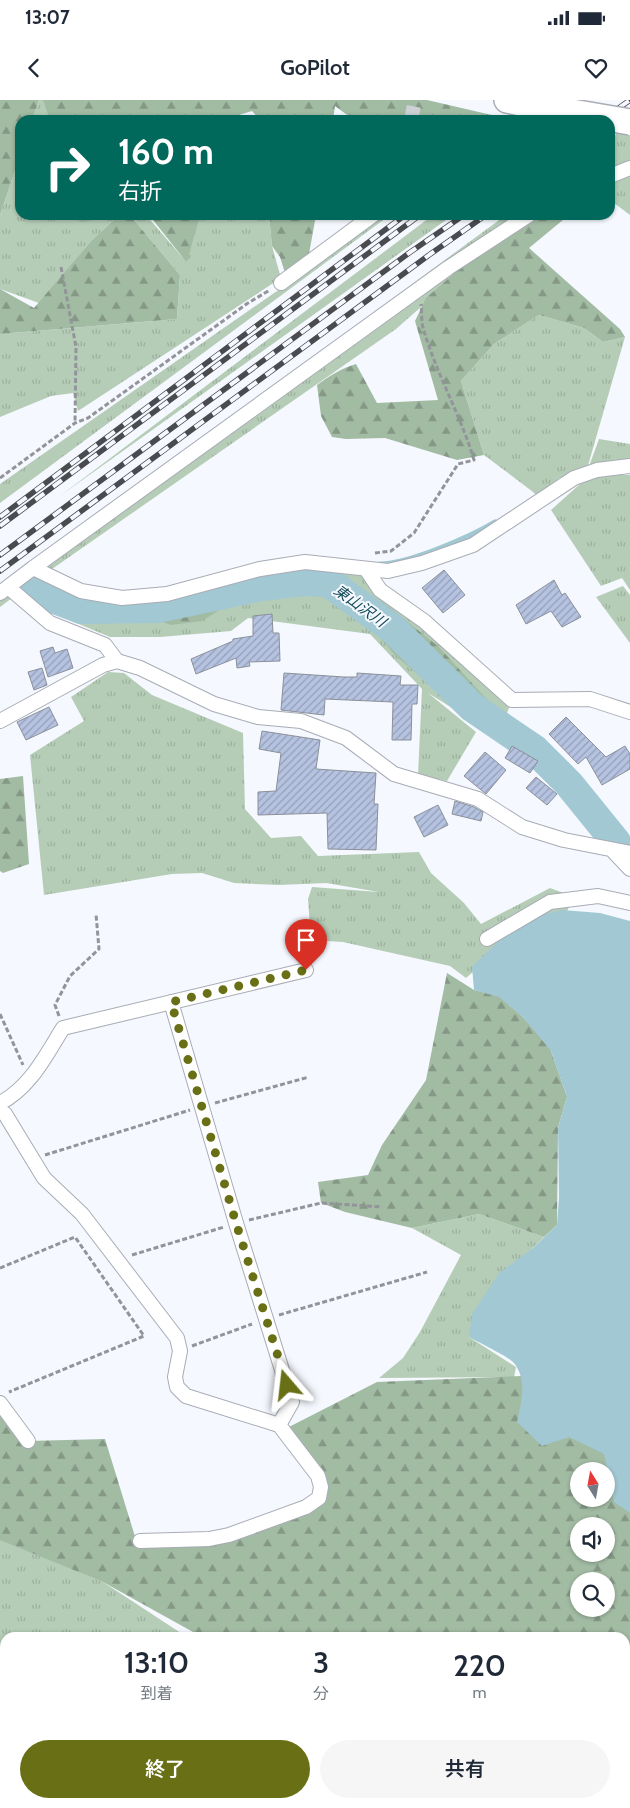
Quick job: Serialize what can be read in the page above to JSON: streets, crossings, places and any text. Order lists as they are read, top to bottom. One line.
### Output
{"water":["東山沢川"],"north":"top","page":{"status":"13:07","header":"GoPilot","turn":["160 m","右折"],"eta":["13:10","到着","3","分","220","m"],"buttons":["終了","共有"]}}
